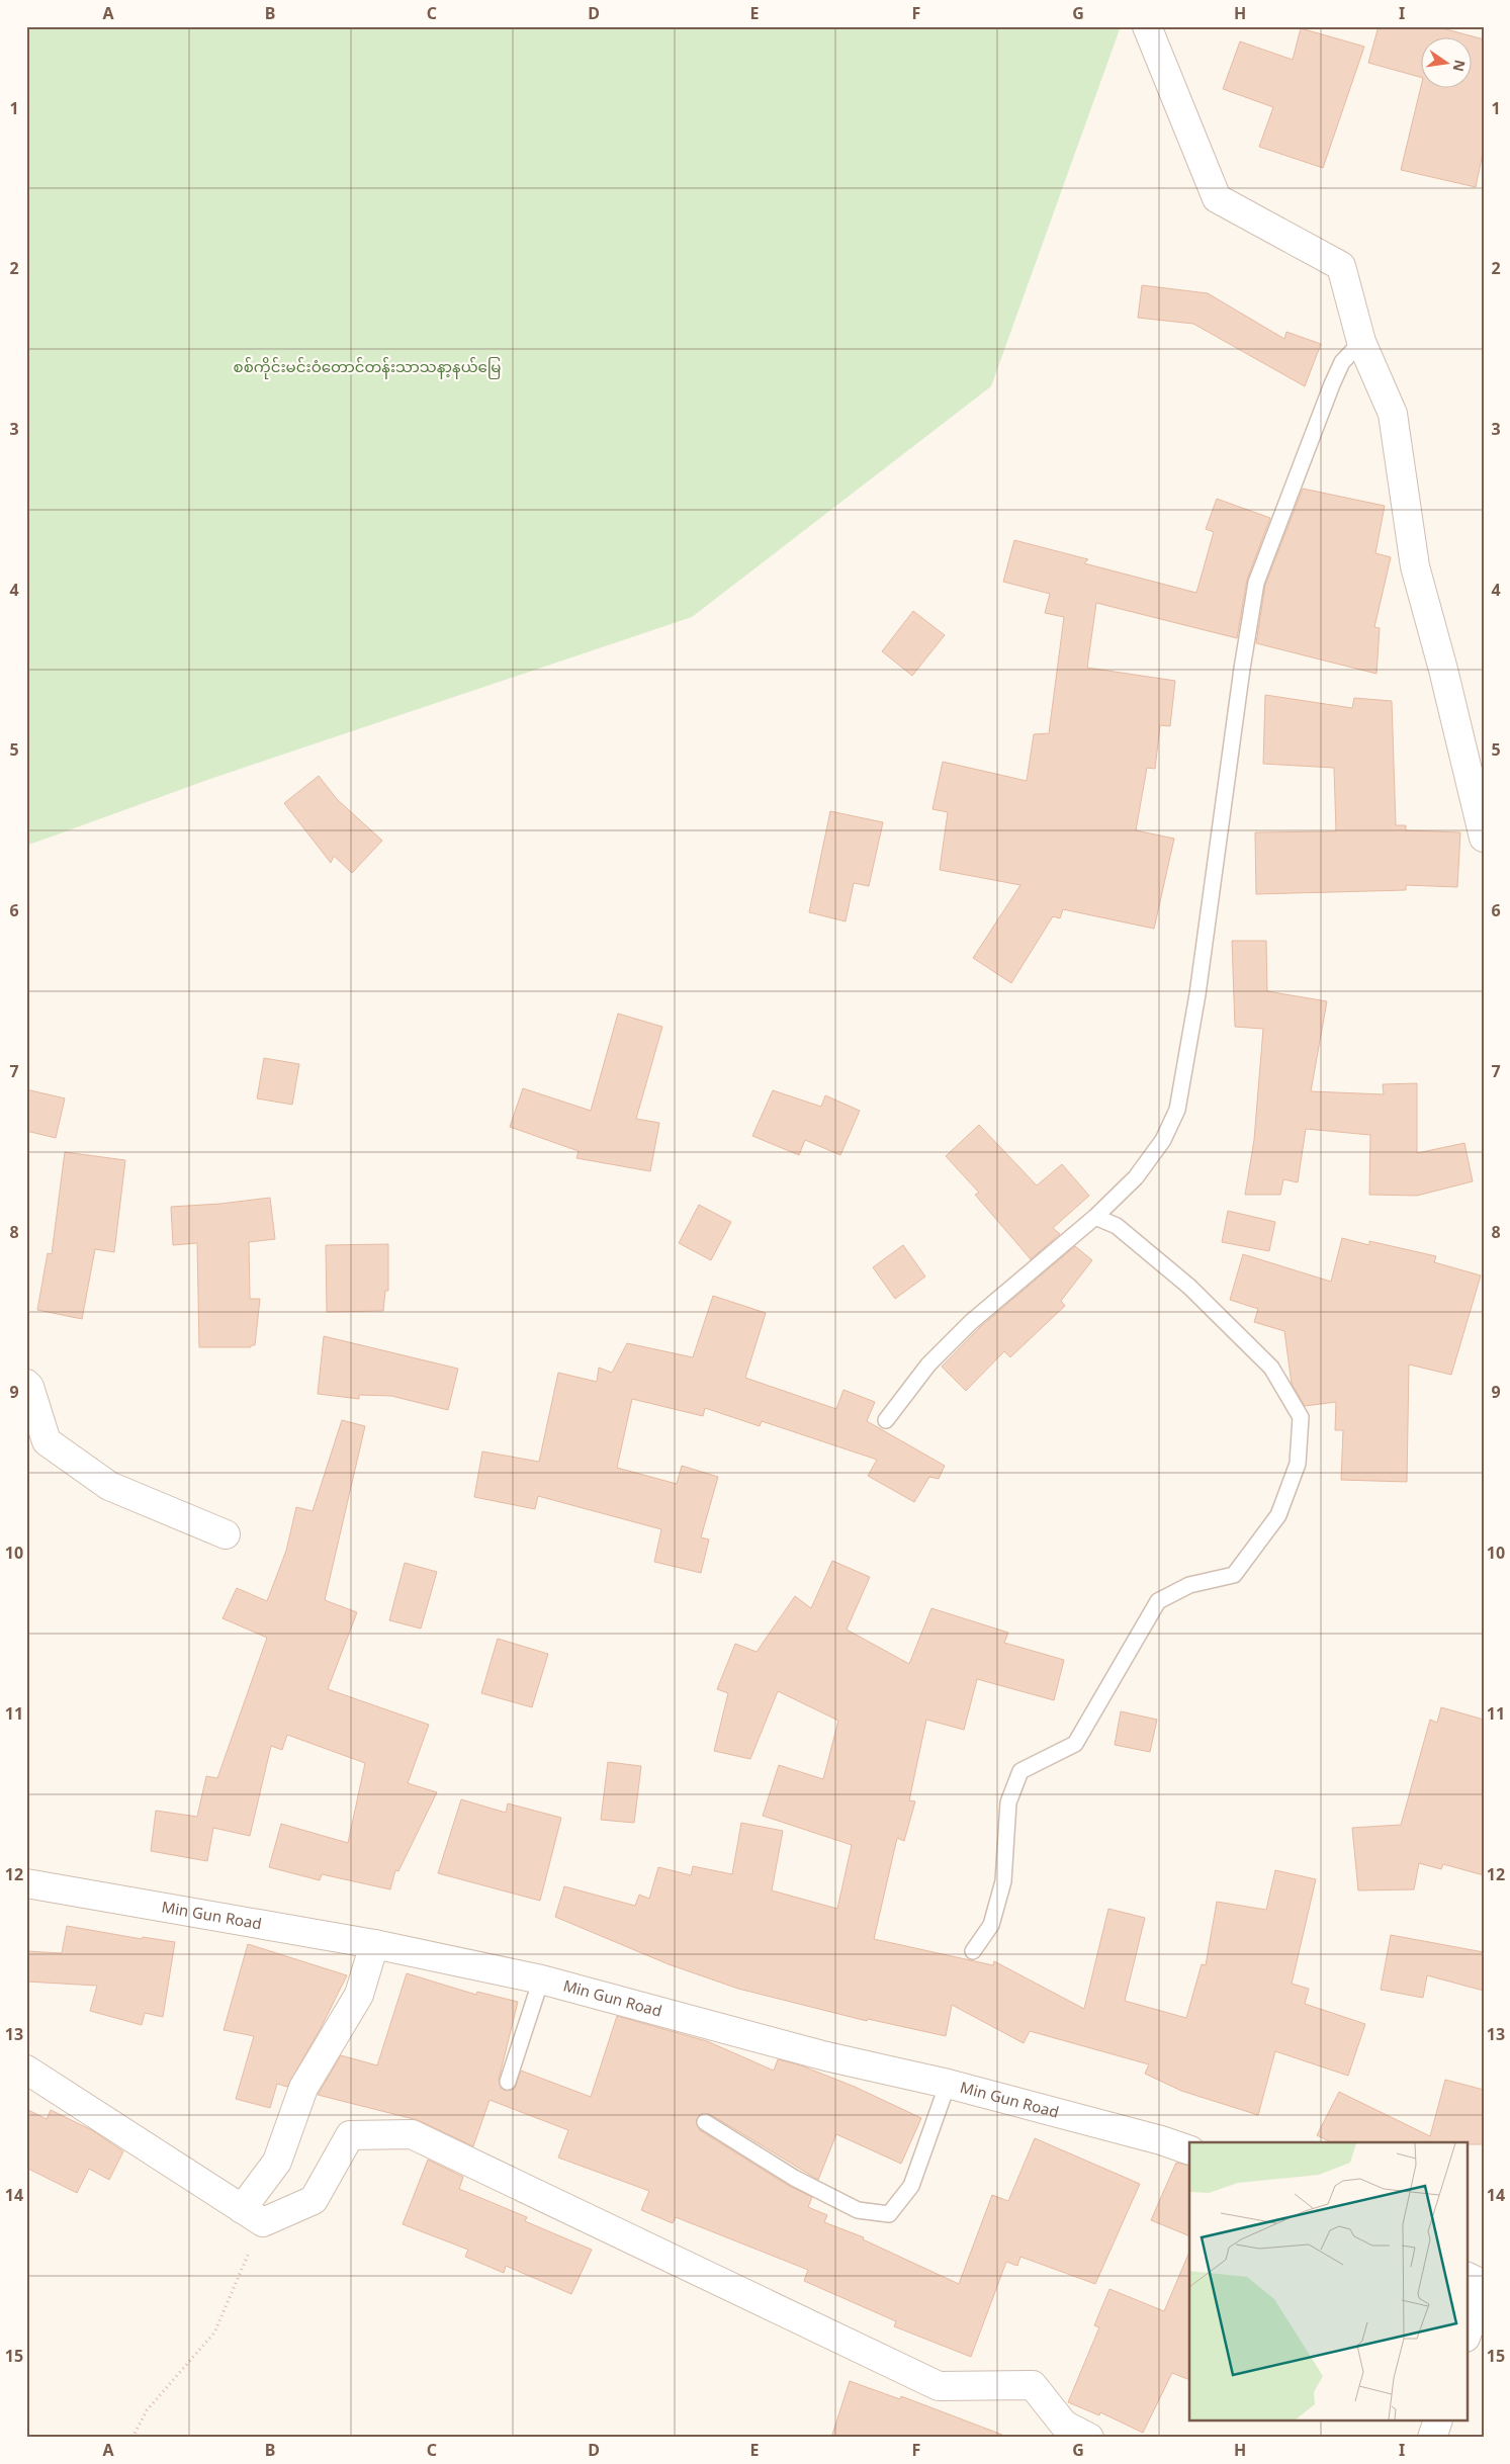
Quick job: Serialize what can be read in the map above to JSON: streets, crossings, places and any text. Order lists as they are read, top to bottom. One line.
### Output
{"streets":{"street":["Min Gun Road"]},"parks":["စစ်ကိုင်းမင်းဝံတောင်တန်းသာသနာ့နယ်မြေ"],"north":"right","grid":{"columns":["A","B","C","D","E","F","G","H","I"],"rows":["1","2","3","4","5","6","7","8","9","10","11","12","13","14","15"]}}
